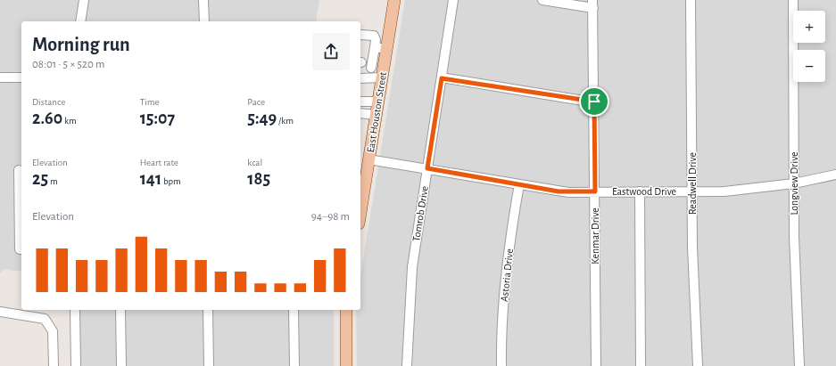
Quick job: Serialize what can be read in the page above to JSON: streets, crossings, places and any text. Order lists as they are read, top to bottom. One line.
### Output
{"streets":{"main road":["East Houston Street"],"street":["Readwell Drive","Longview Drive","Eastwood Drive","Tomrob Drive","Kenmar Drive","Astoria Drive"]},"crossings":[["East Houston Street","Eastwood Drive"],["Readwell Drive","Eastwood Drive"],["Longview Drive","Eastwood Drive"],["Eastwood Drive","Tomrob Drive"],["Eastwood Drive","Kenmar Drive"],["Eastwood Drive","Astoria Drive"]],"page":{"map_buttons":["+","−"],"heading":["Morning run","08:01 · 5 × 520 m"],"stats":[["Distance","2.60 km"],["Time","15:07"],["Pace","5:49 /km"],["Elevation","25 m"],["Heart rate","141 bpm"],["kcal","185"]],"chart":["Elevation","94–98 m"]}}
